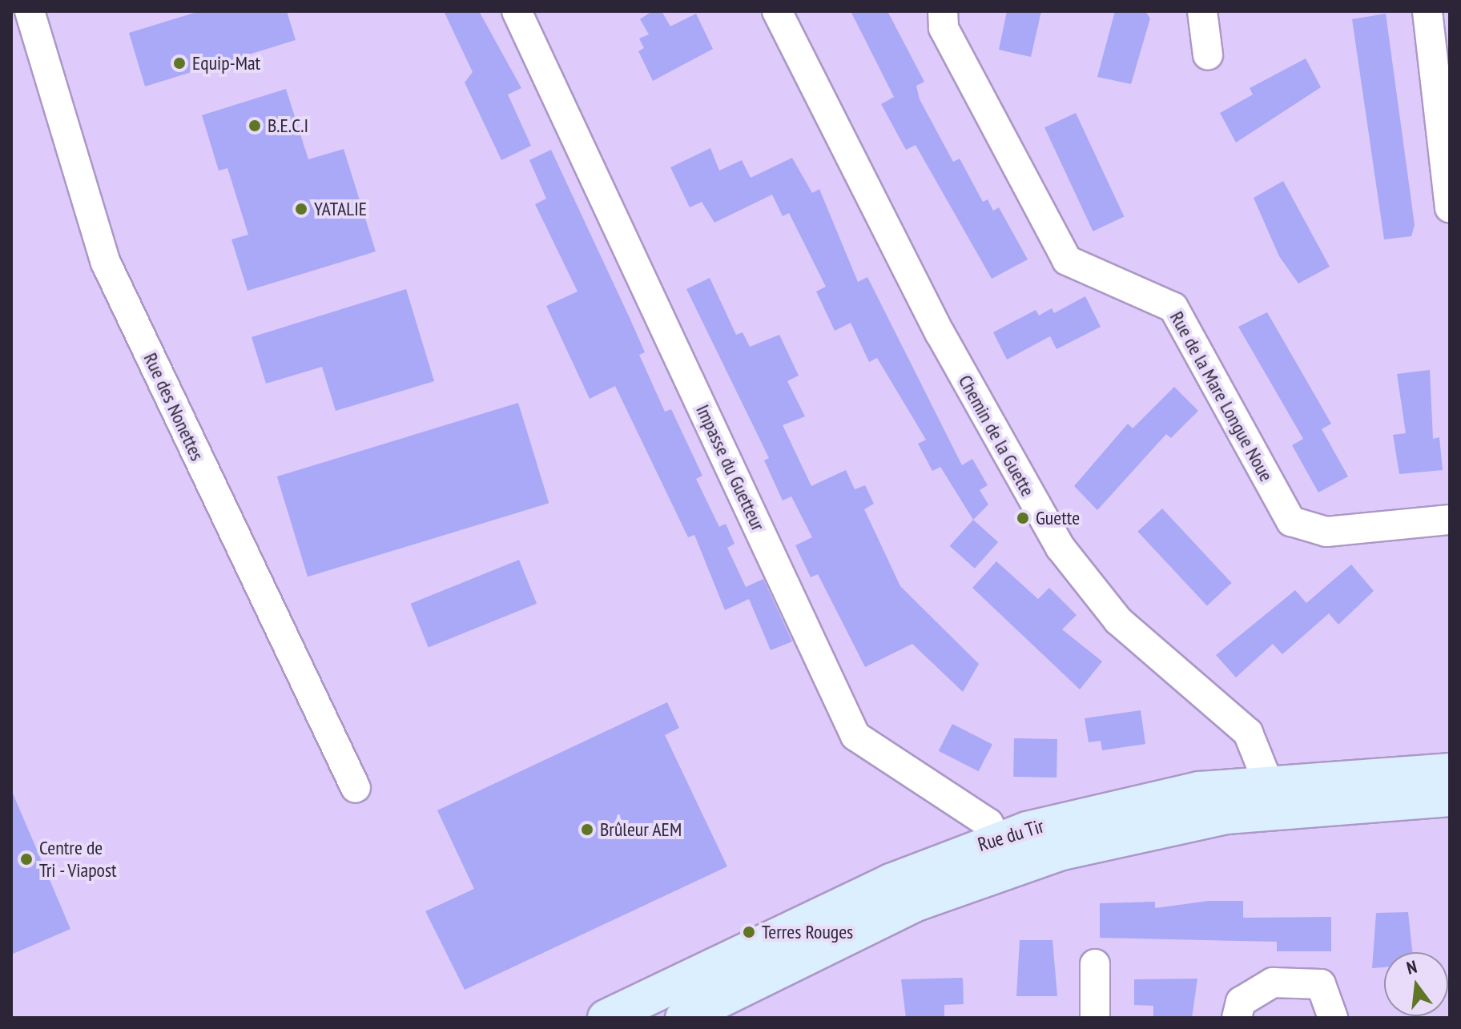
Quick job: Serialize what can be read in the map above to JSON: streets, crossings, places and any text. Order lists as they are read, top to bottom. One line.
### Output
{"streets":{"main road":["Rue du Tir"],"street":["Rue de la Mare Longue Noue","Rue des Nonettes","Chemin de la Guette","Impasse du Guetteur"]},"crossings":[["Chemin de la Guette","Rue du Tir"],["Impasse du Guetteur","Rue du Tir"]],"places":["Equip-Mat","B.E.C.I","YATALIE","Guette","Brûleur AEM","Centre de Tri - Viapost","Terres Rouges"],"north":"top"}
